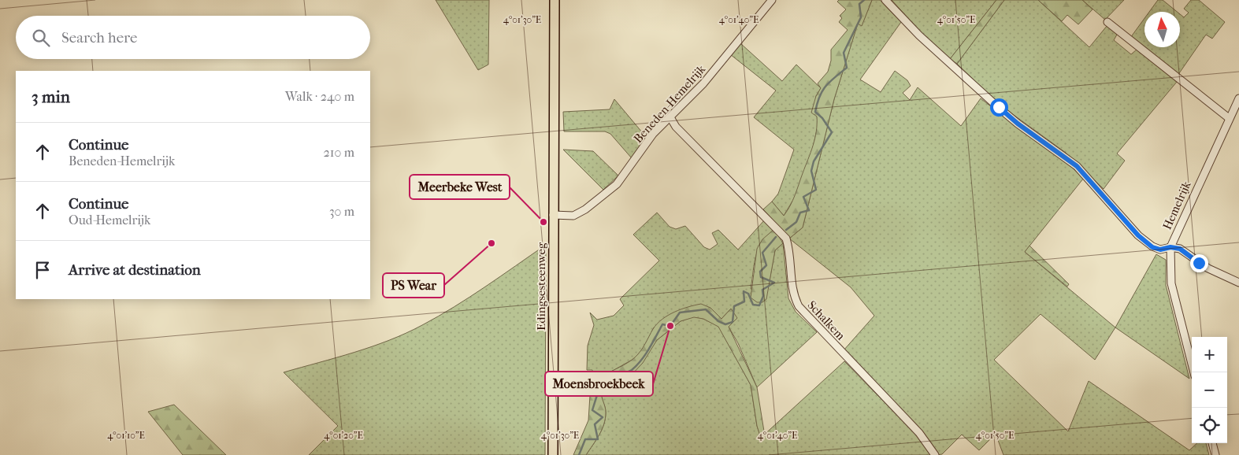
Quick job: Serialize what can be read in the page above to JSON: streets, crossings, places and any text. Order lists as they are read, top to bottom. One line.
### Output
{"streets":{"main road":["Edingsesteenweg"],"street":["Beneden-Hemelrijk","Hemelrijk","Schalkem"]},"crossings":[["Beneden-Hemelrijk","Edingsesteenweg"],["Beneden-Hemelrijk","Schalkem"]],"places":["Meerbeke West","PS Wear","Moensbroekbeek"],"north":"top","page":{"search":"Search here","heading":["3 min","Walk · 240 m"],"list":[["Continue","Beneden-Hemelrijk","210 m"],["Continue","Oud-Hemelrijk","30 m"],"Arrive at destination"],"map_buttons":["+","−"]},"coordinates":["4°01'30\"E","4°01'40\"E","4°01'50\"E","4°01'10\"E","4°01'20\"E"]}
